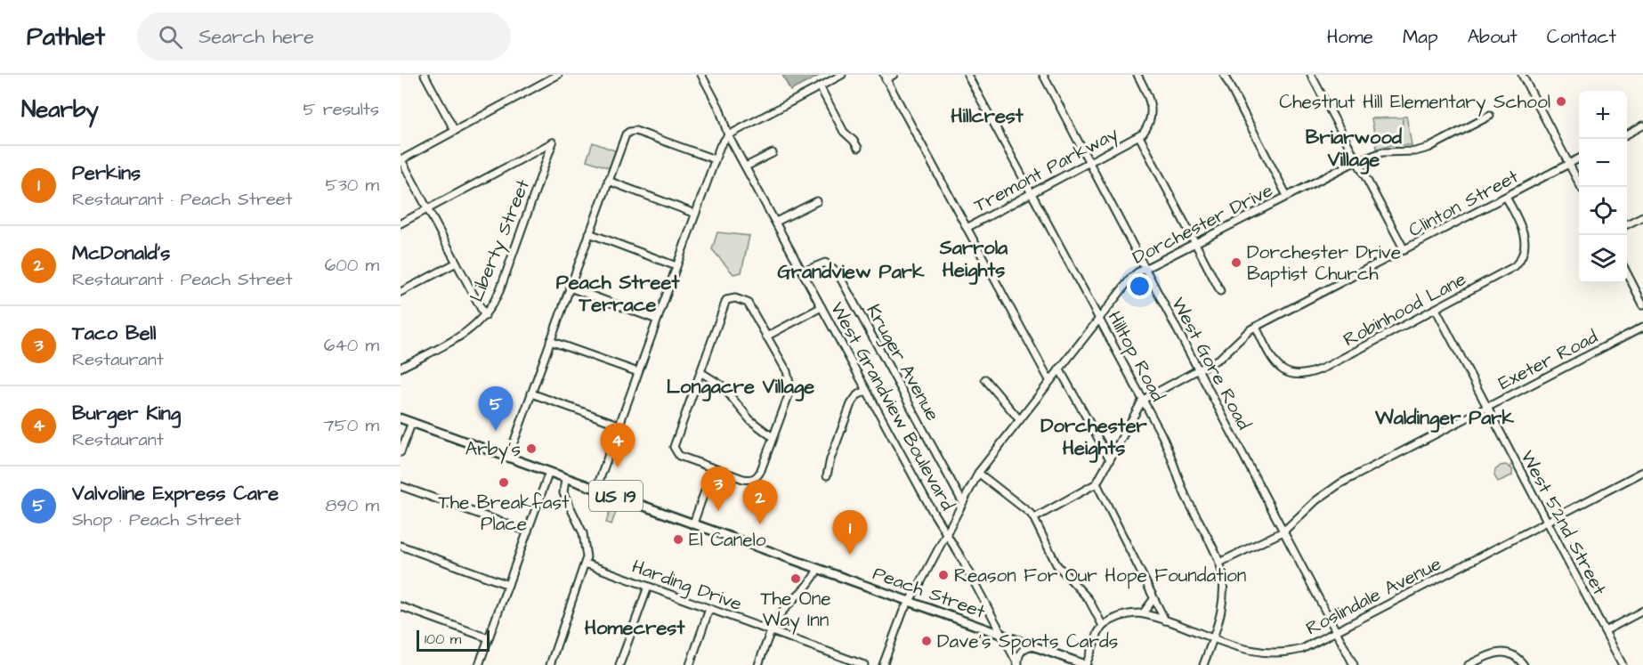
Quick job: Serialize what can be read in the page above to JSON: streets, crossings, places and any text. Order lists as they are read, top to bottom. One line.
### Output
{"streets":{"main road":["US 19","Peach Street"],"street":["Tremont Parkway","Clinton Street","Dorchester Drive","Liberty Street","Robinhood Lane","Hilltop Road","Exeter Road","Kruger Avenue","West Gore Road","West Grandview Boulevard","West 52nd Street","Harding Drive","Roslindale Avenue"]},"crossings":[["Tremont Parkway","Hilltop Road"],["Tremont Parkway","West Gore Road"],["Clinton Street","Robinhood Lane"],["Clinton Street","Hilltop Road"],["Clinton Street","West Gore Road"],["Dorchester Drive","Hilltop Road"],["Dorchester Drive","Kruger Avenue"],["Dorchester Drive","West Gore Road"],["Dorchester Drive","West Grandview Boulevard"],["Dorchester Drive","Peach Street"],["Robinhood Lane","West 52nd Street"],["Hilltop Road","Exeter Road"],["Hilltop Road","Roslindale Avenue"],["Exeter Road","West Gore Road"],["Exeter Road","West 52nd Street"],["Kruger Avenue","West Grandview Boulevard"],["West Gore Road","Roslindale Avenue"],["West Grandview Boulevard","Peach Street"],["West 52nd Street","Roslindale Avenue"]],"districts":["Hillcrest","Briarwood Village","Sarrola Heights","Grandview Park","Peach Street Terrace","Longacre Village","Waldinger Park","Dorchester Heights","Homecrest"],"places":["Chestnut Hill Elementary School","Dorchester Drive Baptist Church","Arby's","The Breakfast Place","El Canelo","Reason For Our Hope Foundation","The One Way Inn","Dave's Sports Cards"],"scale_bar":"100 m","page":{"header":"Pathlet","search":"Search here","nav":["Home","Map","About","Contact"],"heading":["Nearby","5 results"],"map_buttons":["+","−"],"list":[{"mark":"1","name":"Perkins","note":"Restaurant · Peach Street","value":"530 m"},{"mark":"2","name":"McDonald's","note":"Restaurant · Peach Street","value":"600 m"},{"mark":"3","name":"Taco Bell","note":"Restaurant","value":"640 m"},{"mark":"4","name":"Burger King","note":"Restaurant","value":"750 m"},{"mark":"5","name":"Valvoline Express Care","note":"Shop · Peach Street","value":"890 m"}],"pins":["5","4","3","2","1"],"scale":"100 m"}}
